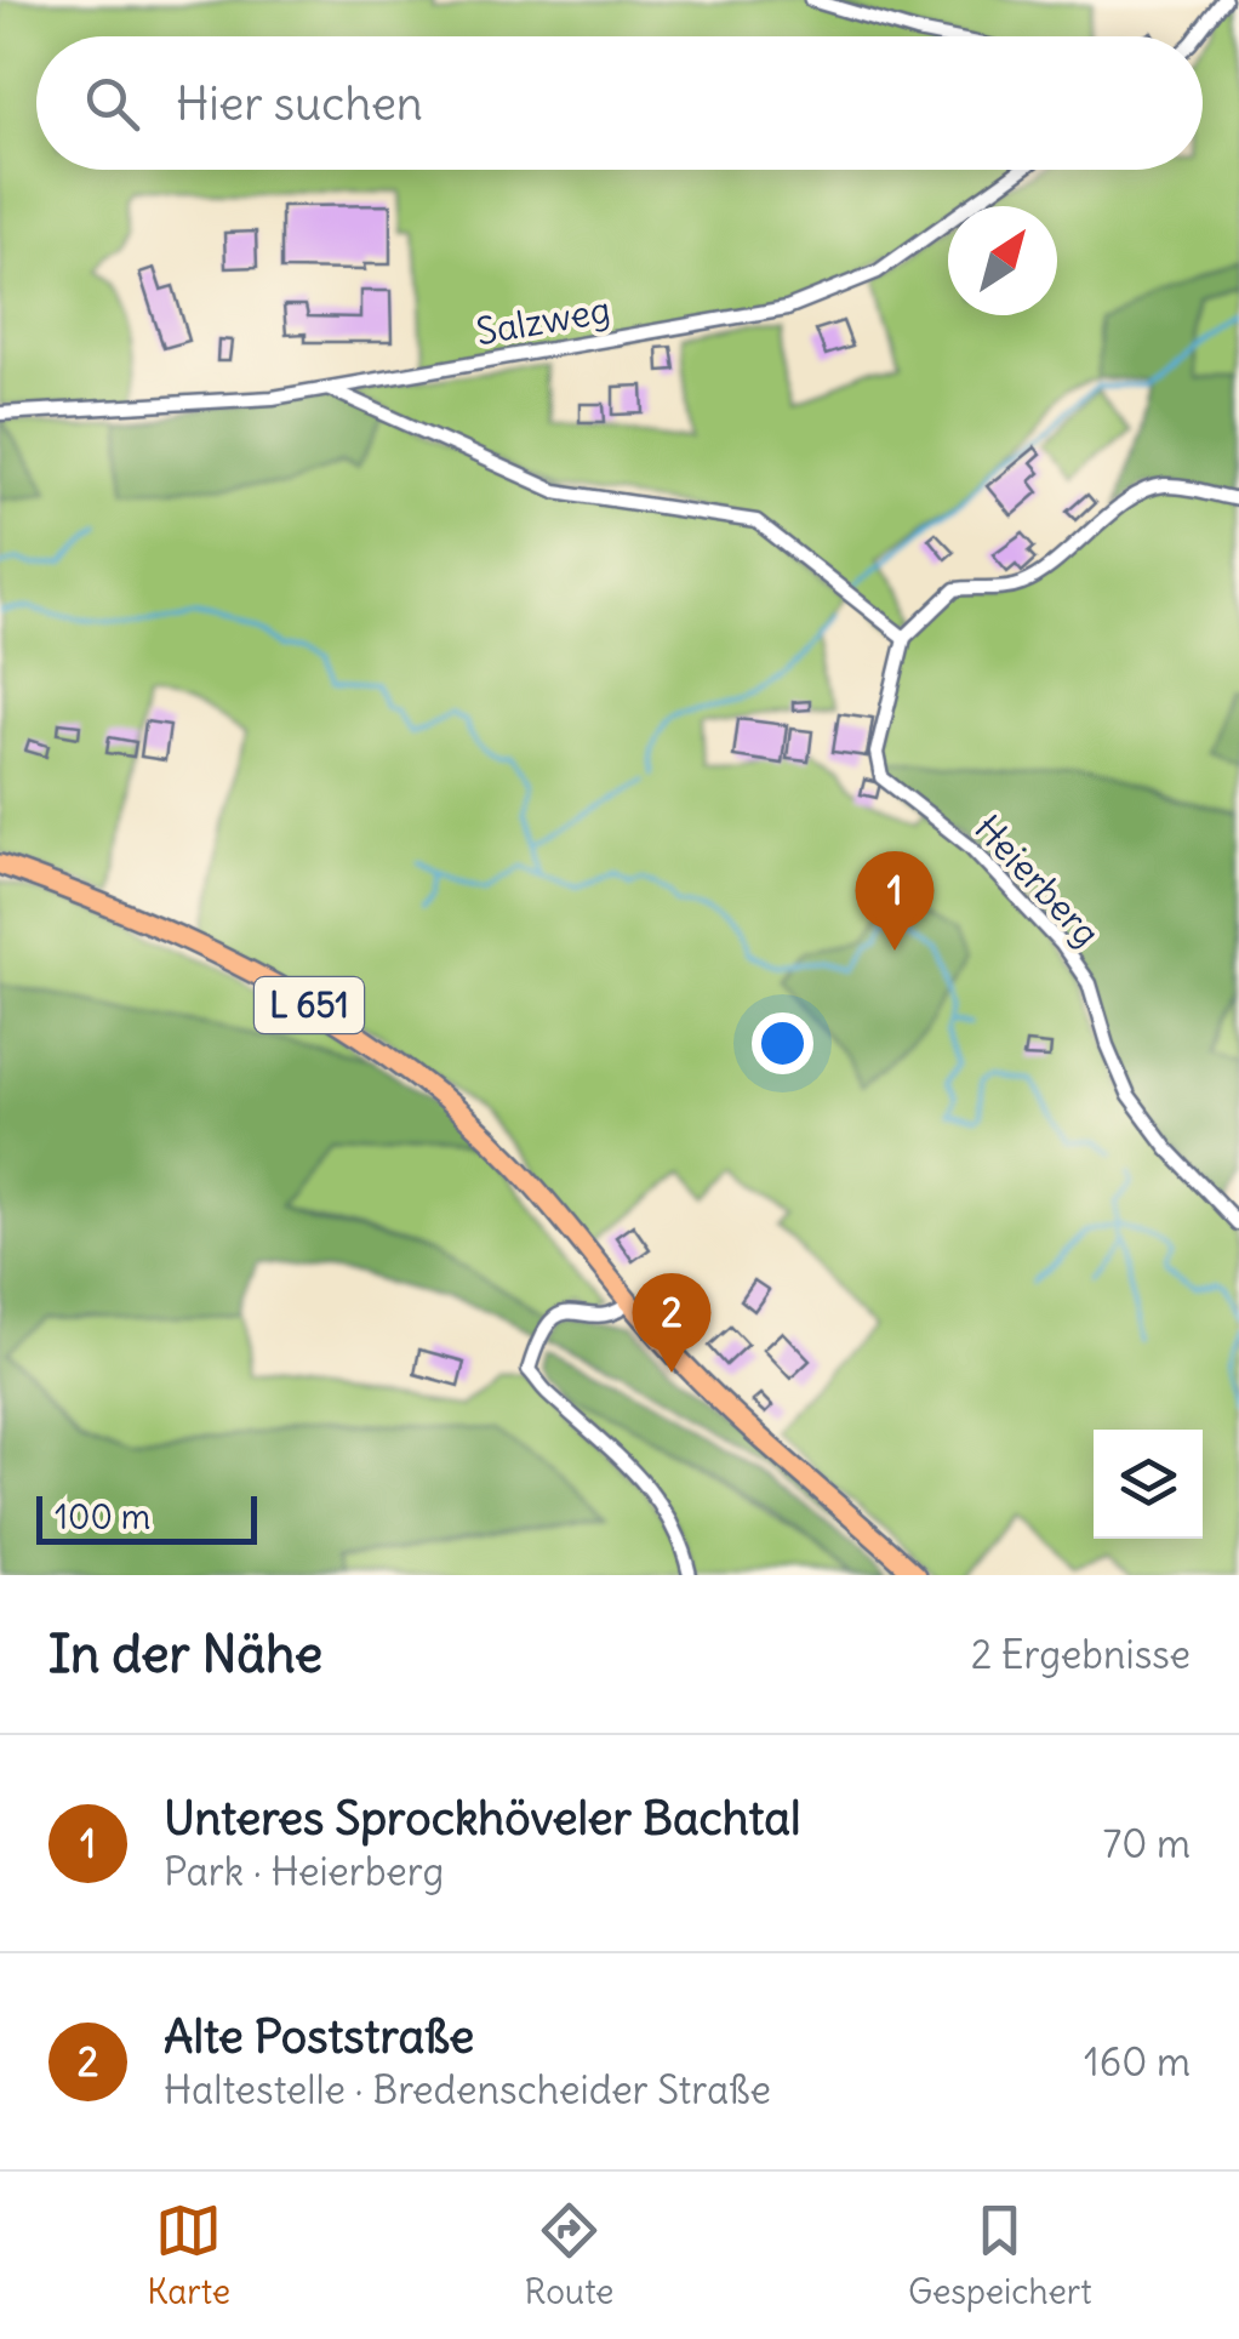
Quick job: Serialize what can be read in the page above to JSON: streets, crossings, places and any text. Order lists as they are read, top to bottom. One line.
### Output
{"streets":{"main road":["L 651"],"street":["Salzweg","Heierberg"]},"scale_bar":"100 m","north":"top right","page":{"search":"Hier suchen","pins":["1","2"],"scale":"100 m","heading":["In der Nähe","2 Ergebnisse"],"list":[{"mark":"1","name":"Unteres Sprockhöveler Bachtal","note":"Park · Heierberg","value":"70 m"},{"mark":"2","name":"Alte Poststraße","note":"Haltestelle · Bredenscheider Straße","value":"160 m"}],"nav":["Karte","Route","Gespeichert"]}}
